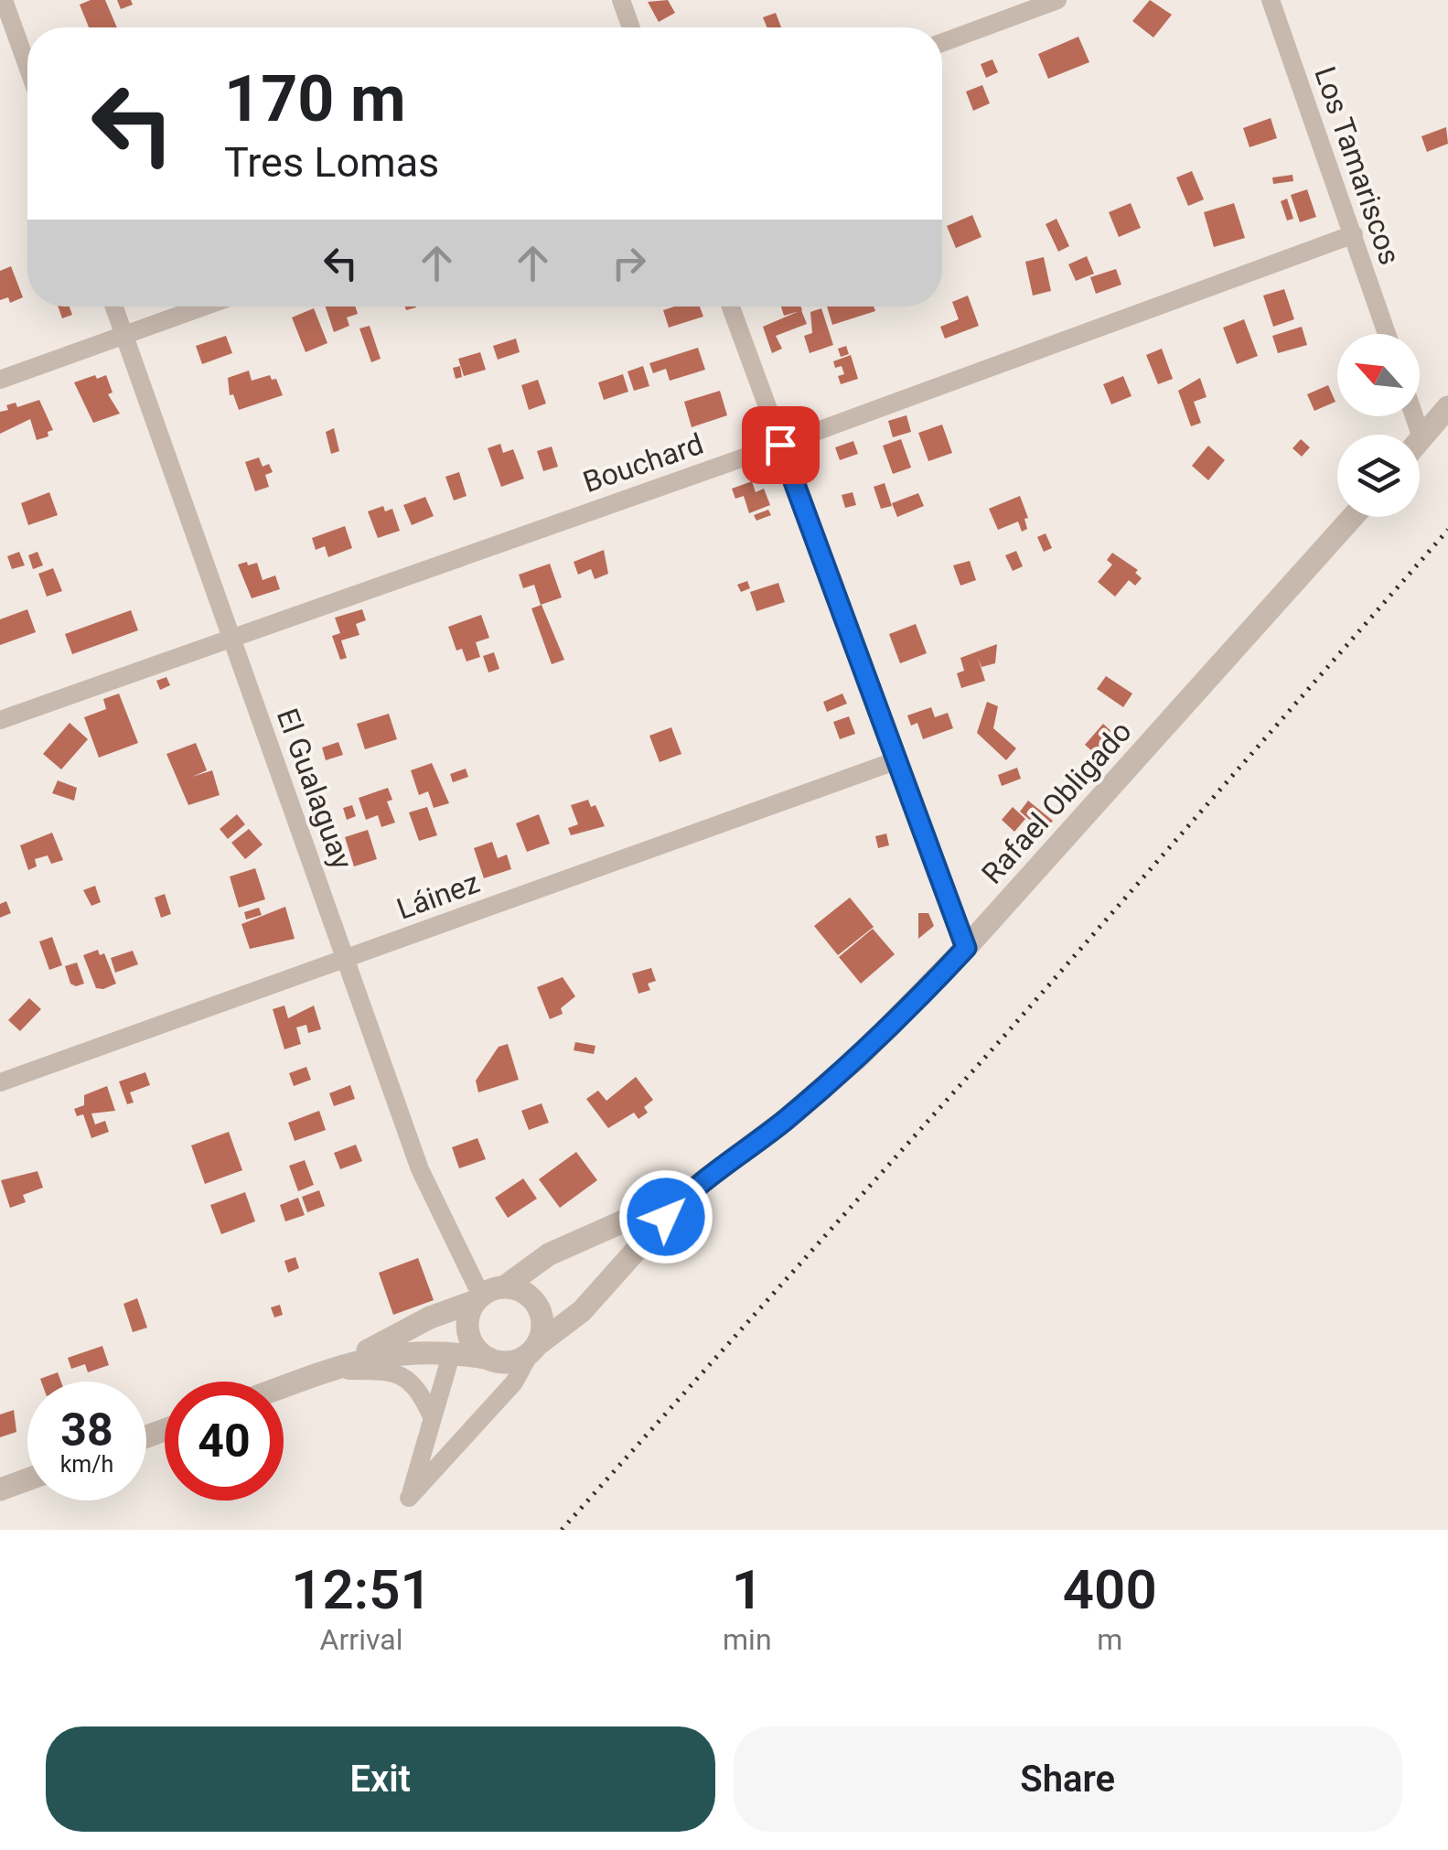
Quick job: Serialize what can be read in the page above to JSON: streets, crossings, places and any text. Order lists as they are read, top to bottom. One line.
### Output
{"streets":{"street":["Los Tamariscos","Bouchard","El Gualaguay","Rafael Obligado","Láinez"]},"crossings":[["Los Tamariscos","Bouchard"],["Bouchard","El Gualaguay"],["El Gualaguay","Rafael Obligado"],["El Gualaguay","Láinez"]],"north":"top left","page":{"turn":["170 m","Tres Lomas"],"speed":"38 km/h","limit":"40","eta":["12:51","Arrival","1","min","400","m"],"buttons":["Exit","Share"]}}
